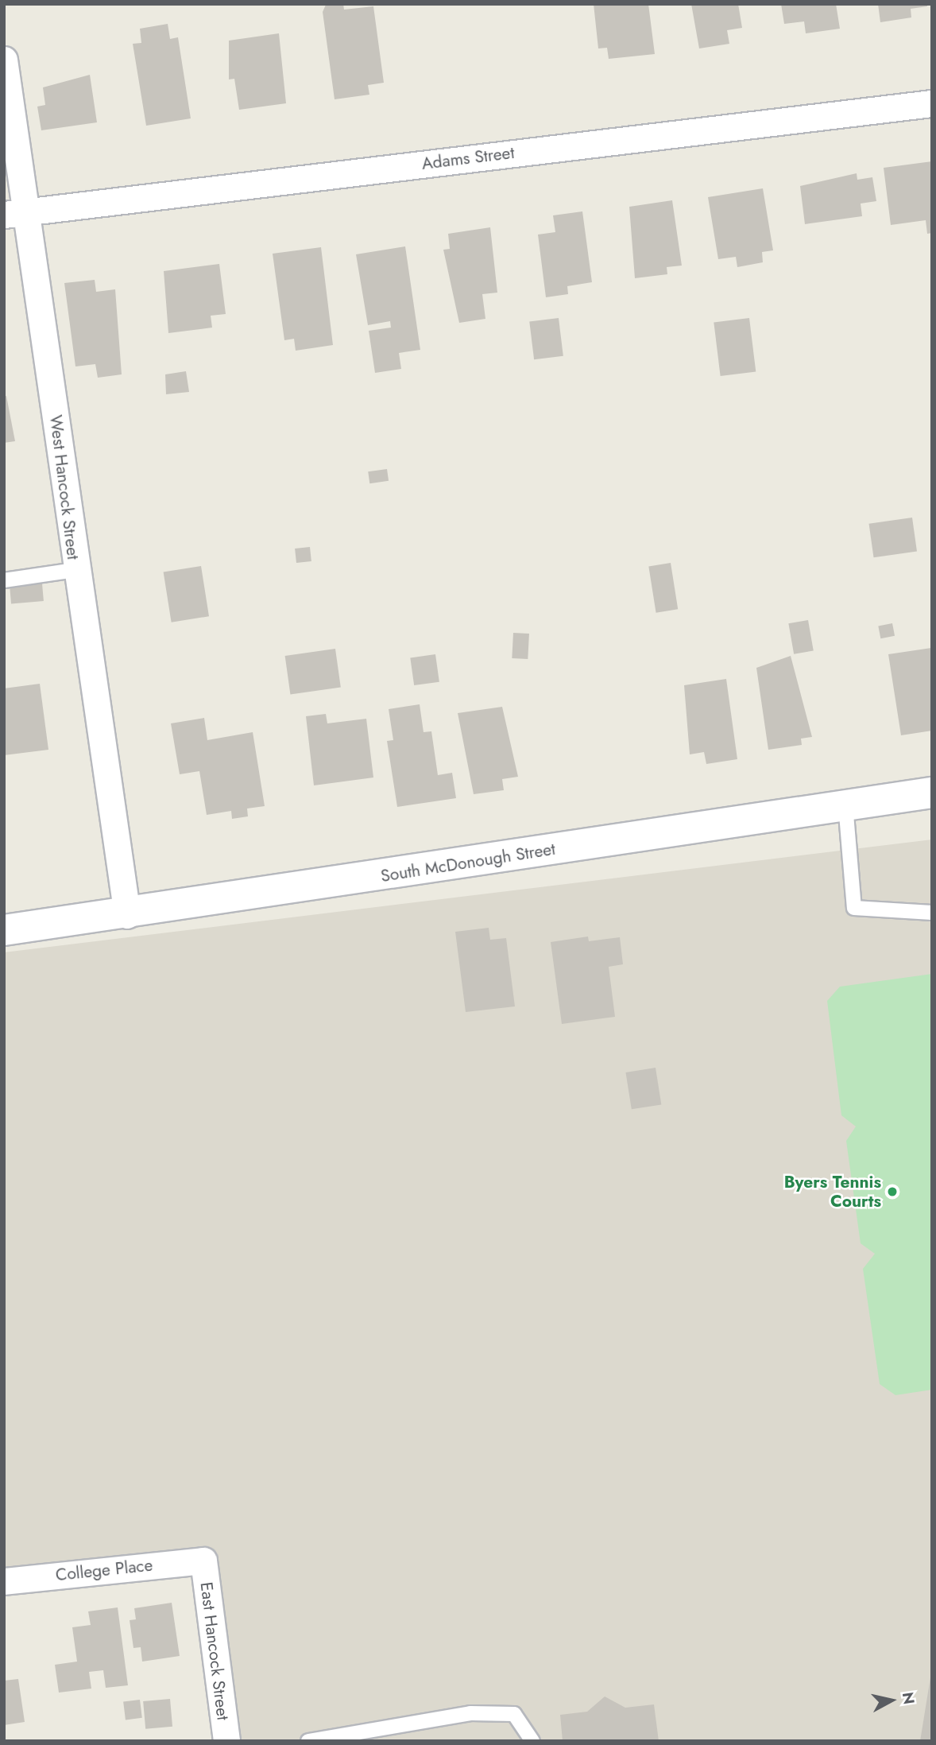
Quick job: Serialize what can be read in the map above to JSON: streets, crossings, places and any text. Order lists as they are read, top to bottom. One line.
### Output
{"streets":{"street":["Adams Street","West Hancock Street","South McDonough Street","College Place","East Hancock Street"]},"crossings":[["Adams Street","West Hancock Street"],["West Hancock Street","South McDonough Street"],["College Place","East Hancock Street"]],"places":["Byers Tennis Courts"],"north":"right"}
